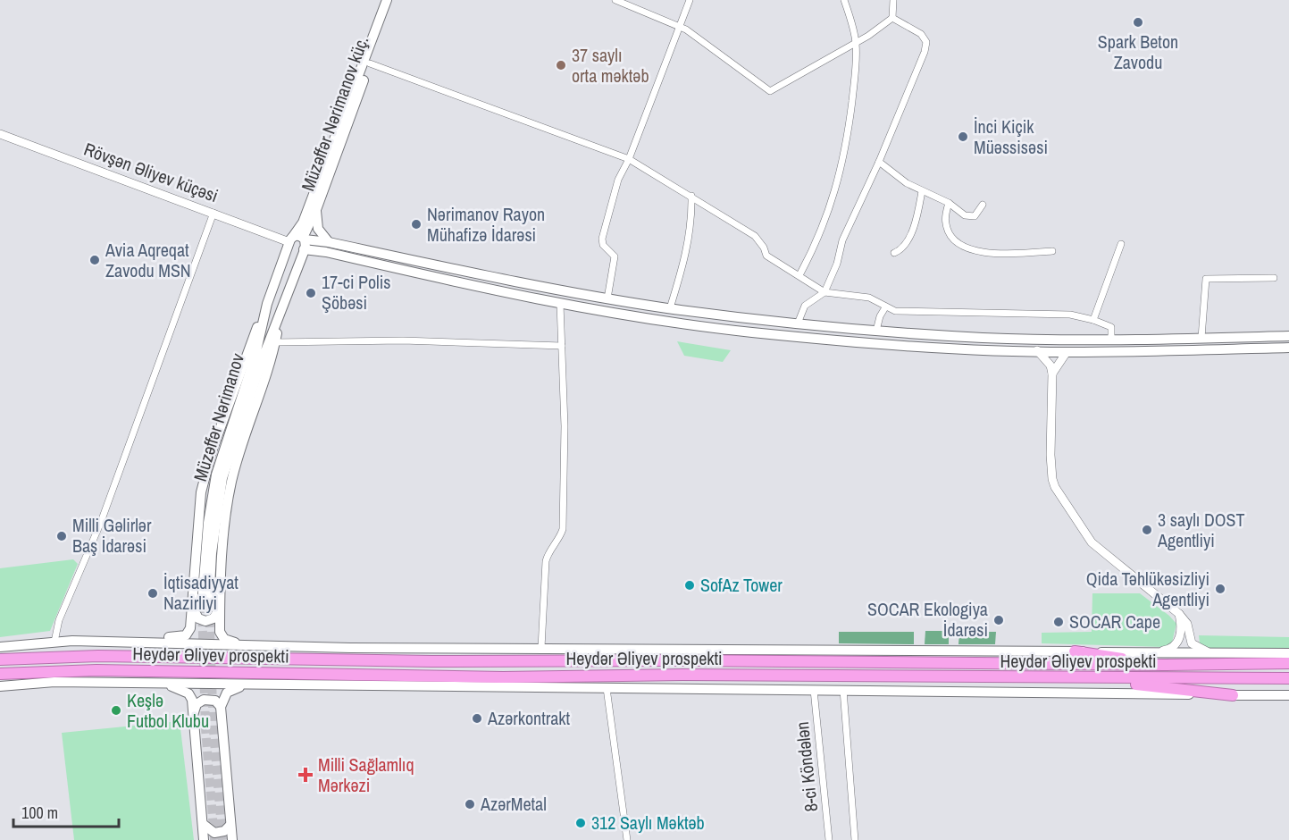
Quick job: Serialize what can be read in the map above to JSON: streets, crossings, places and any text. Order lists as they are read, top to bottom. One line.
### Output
{"streets":{"highway":["Heydər Əliyev prospekti"],"main road":["Müzəffər Nərimanov küç.","Müzəffər Nərimanov"],"street":["Rövşən Əliyev küçəsi","8-ci Köndələn"]},"crossings":[["Rövşən Əliyev küçəsi","Müzəffər Nərimanov"]],"places":{"other":["Spark Beton Zavodu","37 saylı orta məktəb","İnci Kiçik Müəssisəsi","Nərimanov Rayon Mühafizə İdarəsi","Avia Aqreqat Zavodu MSN","17-ci Polis Şöbəsi","3 saylı DOST Agentliyi","Milli Gəlirlər Baş İdarəsi","SofAz Tower","Qida Təhlükəsizliyi Agentliyi","İqtisadiyyat Nazirliyi","SOCAR Ekologiya İdarəsi","SOCAR Cape","Keşlə Futbol Klubu","Azərkontrakt","AzərMetal","312 Saylı Məktəb"],"health":["Milli Sağlamlıq Mərkəzi"]},"scale_bar":"100 m"}
